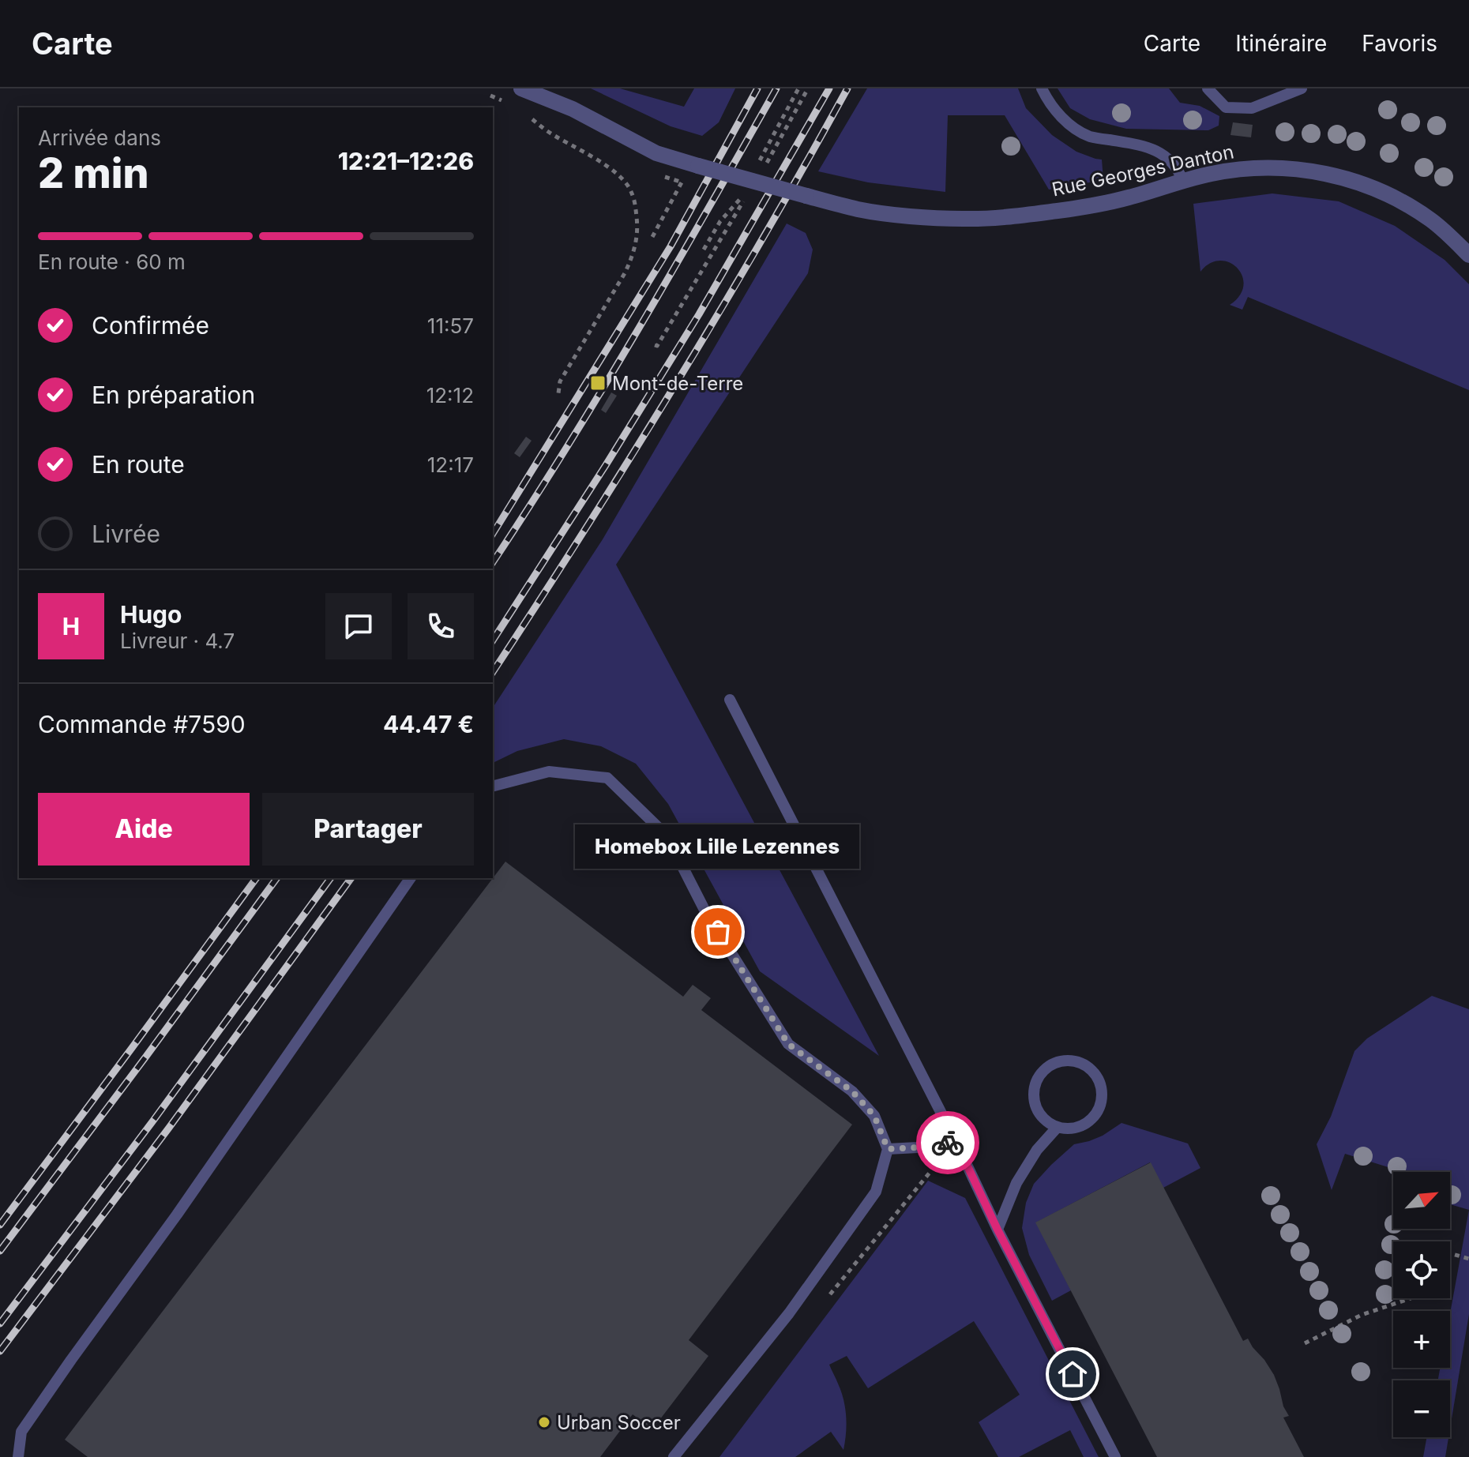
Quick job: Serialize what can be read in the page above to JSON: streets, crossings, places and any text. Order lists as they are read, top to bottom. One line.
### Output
{"streets":{"street":["Rue Georges Danton"]},"places":{"transit":["Mont-de-Terre"],"other":["Homebox Lille Lezennes","Urban Soccer"]},"north":"top right","page":{"header":"Carte","nav":["Carte","Itinéraire","Favoris"],"heading":["2 min","Arrivée dans","12:21–12:26"],"panel":["Hugo","Livreur · 4.7","Commande #7590","44.47 €"],"bar":"En route · 60 m","list":[["Confirmée","11:57"],["En préparation","12:12"],["En route","12:17"],"Livrée"],"round":"H","buttons":["Aide","Partager"],"bubble":"Homebox Lille Lezennes","map_buttons":["+","−"]}}
